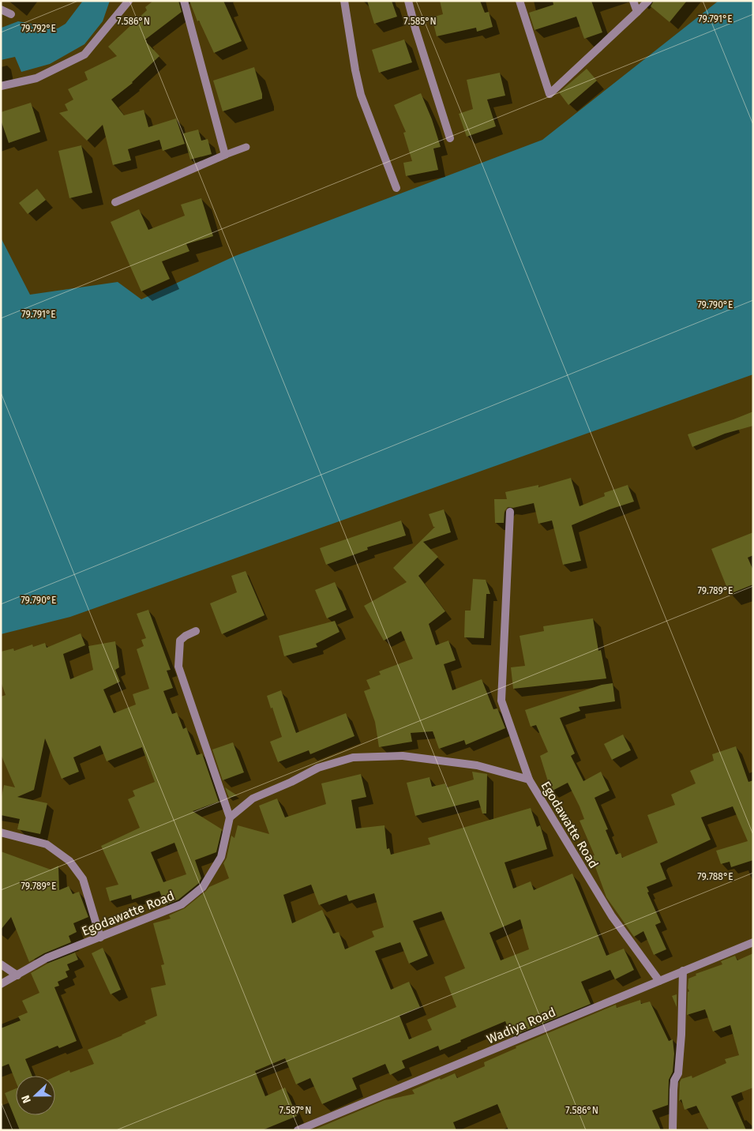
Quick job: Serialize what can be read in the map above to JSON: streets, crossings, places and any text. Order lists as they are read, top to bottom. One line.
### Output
{"streets":{"street":["Egodawatte Road","Wadiya Road"]},"crossings":[["Egodawatte Road","Wadiya Road"]],"north":"left","coordinates":["79.791°E","7.586°N","7.585°N","79.792°E","79.790°E","79.789°E","79.788°E","7.587°N"]}
